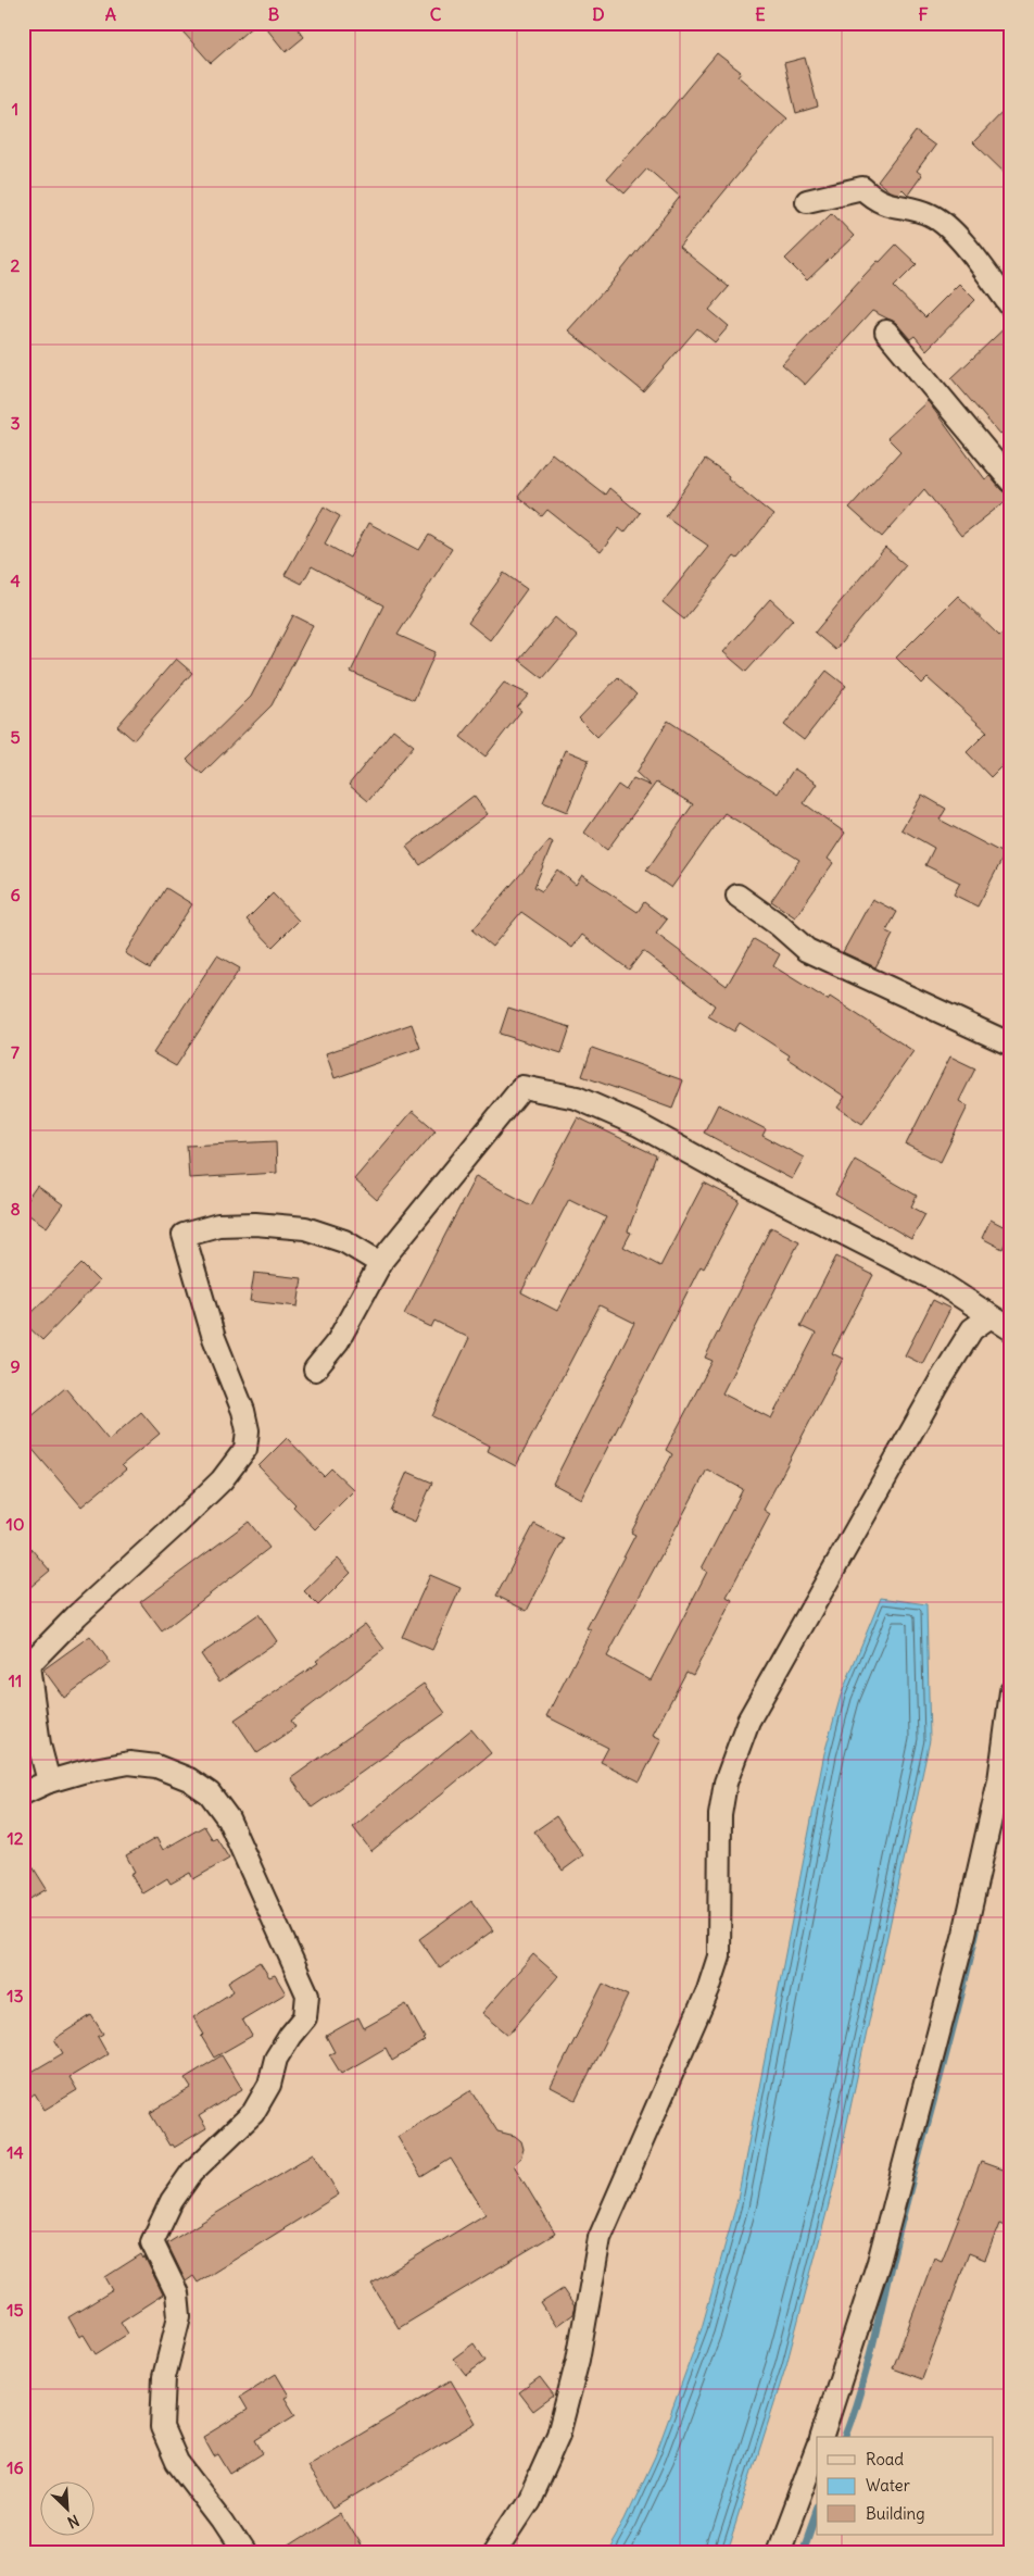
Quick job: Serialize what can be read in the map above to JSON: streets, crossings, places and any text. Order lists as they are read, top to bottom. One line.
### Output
{"legend":["Road","Water","Building"],"north":"bottom right","grid":{"columns":["A","B","C","D","E","F"],"rows":["1","2","3","4","5","6","7","8","9","10","11","12","13","14","15","16"]}}
